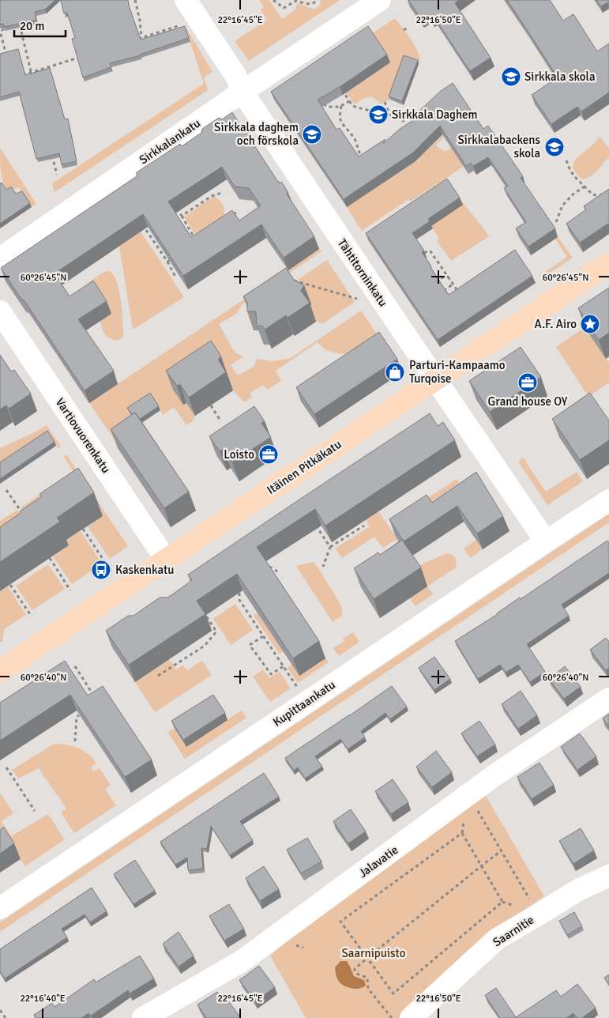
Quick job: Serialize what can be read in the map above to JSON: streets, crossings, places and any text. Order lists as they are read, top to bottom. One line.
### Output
{"streets":{"main road":["Itäinen Pitkäkatu"],"street":["Sirkkalankatu","Tähtitorninkatu","Vartiovuorenkatu","Kupittaankatu","Jalavatie","Saarnitie"]},"crossings":[["Sirkkalankatu","Tähtitorninkatu"],["Tähtitorninkatu","Itäinen Pitkäkatu"],["Tähtitorninkatu","Kupittaankatu"],["Vartiovuorenkatu","Itäinen Pitkäkatu"]],"parks":["Saarnipuisto"],"places":{"school or university":["Sirkkala skola","Sirkkala Daghem","Sirkkala daghem och förskola","Sirkkalabackens skola"],"place":["A.F. Airo"],"shop":["Parturi-Kampaamo Turqoise"],"office":["Grand house OY","Loisto"],"bus stop":["Kaskenkatu"]},"scale_bar":"20 m","coordinates":["22°16'45\"E","22°16'50\"E","60°26'45\"N","60°26'40\"N","22°16'40\"E"]}
